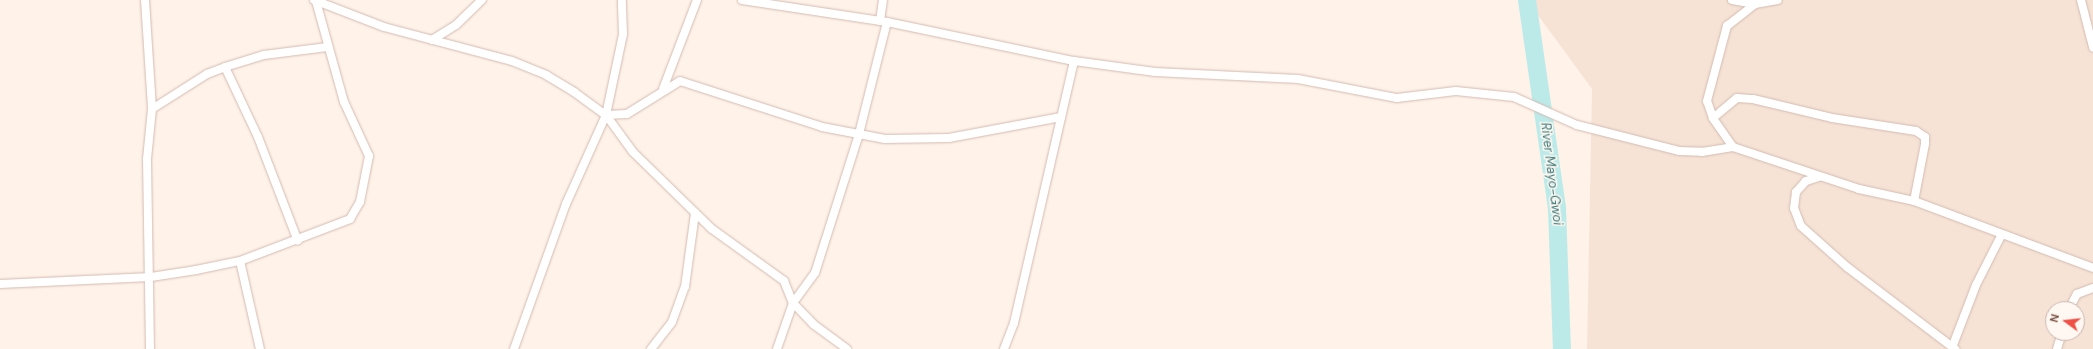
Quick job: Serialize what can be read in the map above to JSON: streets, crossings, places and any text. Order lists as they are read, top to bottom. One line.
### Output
{"water":["River Mayo-Gwoi"],"north":"left"}
